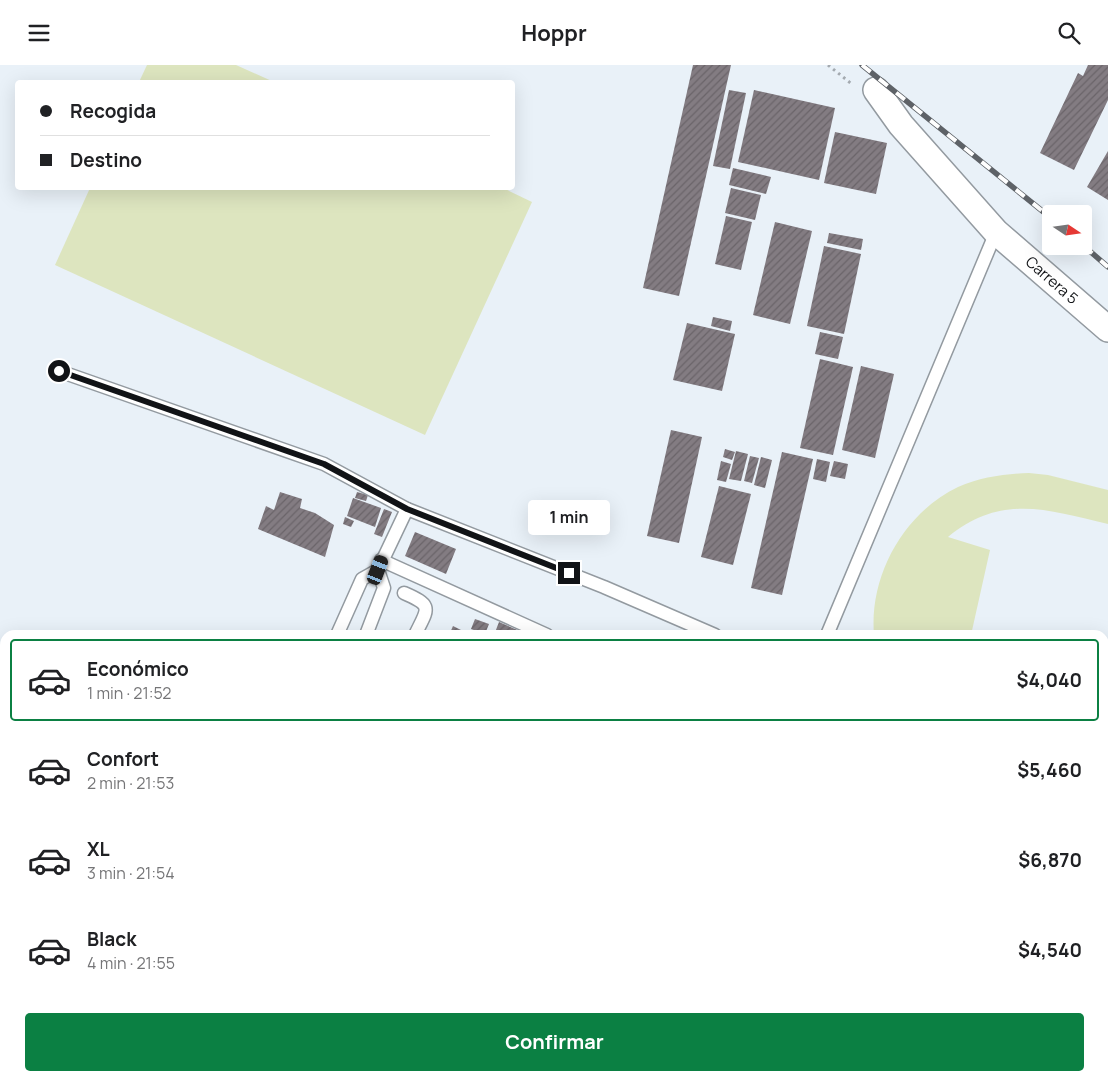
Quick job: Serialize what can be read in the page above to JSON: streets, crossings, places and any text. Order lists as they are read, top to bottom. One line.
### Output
{"streets":{"street":["Carrera 5"]},"north":"right","page":{"header":"Hoppr","banner":["Recogida","Destino"],"bubble":"1 min","list":[{"name":"Económico","note":"1 min · 21:52","value":"$4,040"},{"name":"Confort","note":"2 min · 21:53","value":"$5,460"},{"name":"XL","note":"3 min · 21:54","value":"$6,870"},{"name":"Black","note":"4 min · 21:55","value":"$4,540"}],"buttons":"Confirmar"}}
